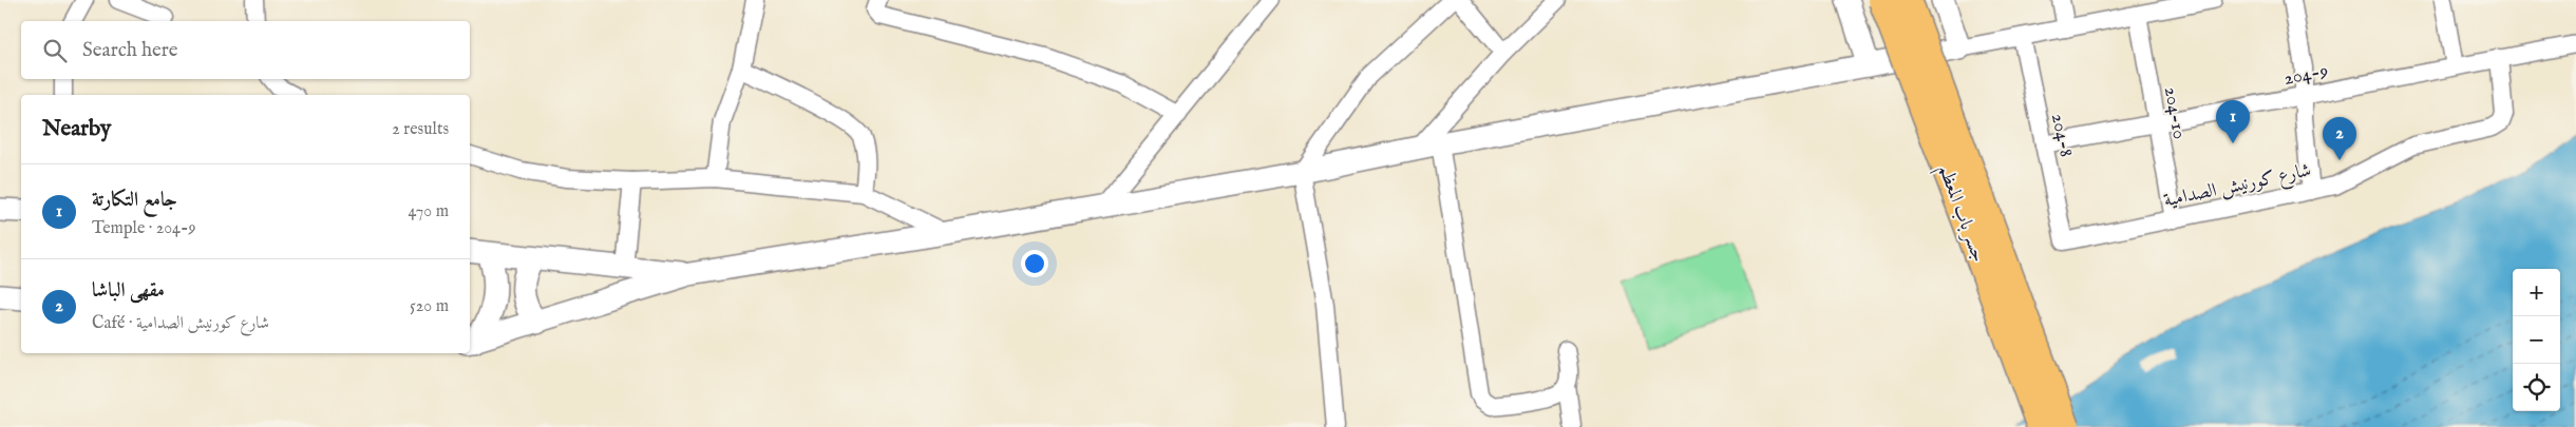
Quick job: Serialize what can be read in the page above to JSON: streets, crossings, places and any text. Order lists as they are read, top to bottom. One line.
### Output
{"streets":{"main road":["جسر باب المعظم"],"street":["204-9","204-10","204-8","شارع كورنيش الصدامية"]},"crossings":[["204-9","204-10"],["204-9","204-8"],["204-9","شارع كورنيش الصدامية"],["204-10","شارع كورنيش الصدامية"],["204-8","شارع كورنيش الصدامية"]],"page":{"search":"Search here","heading":["Nearby","2 results"],"pins":["1","2"],"list":[{"mark":"1","name":"جامع التكارتة","note":"Temple · 204-9","value":"470 m"},{"mark":"2","name":"مقهى الباشا","note":"Café · شارع كورنيش الصدامية","value":"520 m"}],"map_buttons":["+","−"]}}
